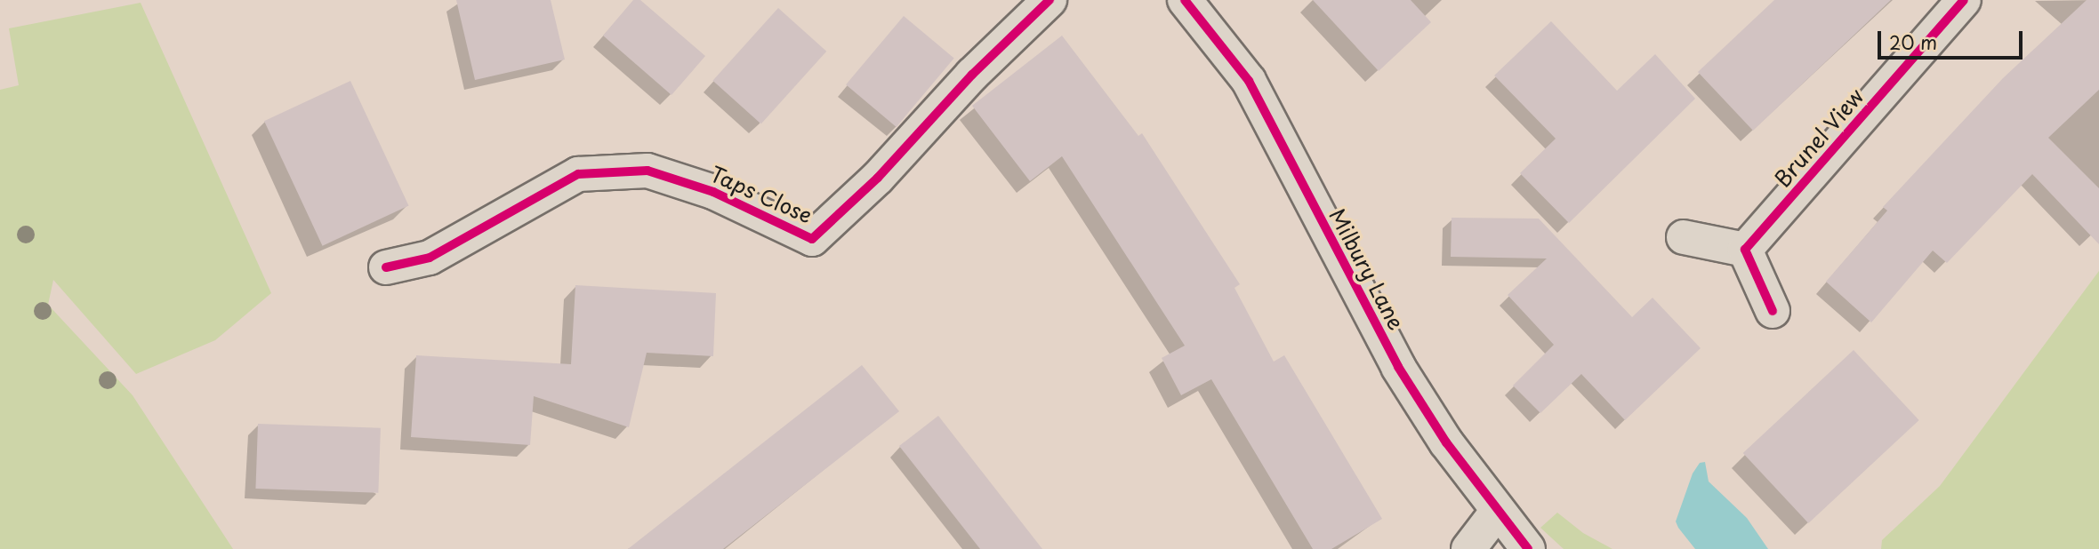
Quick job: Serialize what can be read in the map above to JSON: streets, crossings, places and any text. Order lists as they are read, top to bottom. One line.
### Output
{"streets":{"street":["Brunel View","Taps Close","Milbury Lane"]},"scale_bar":"20 m"}
